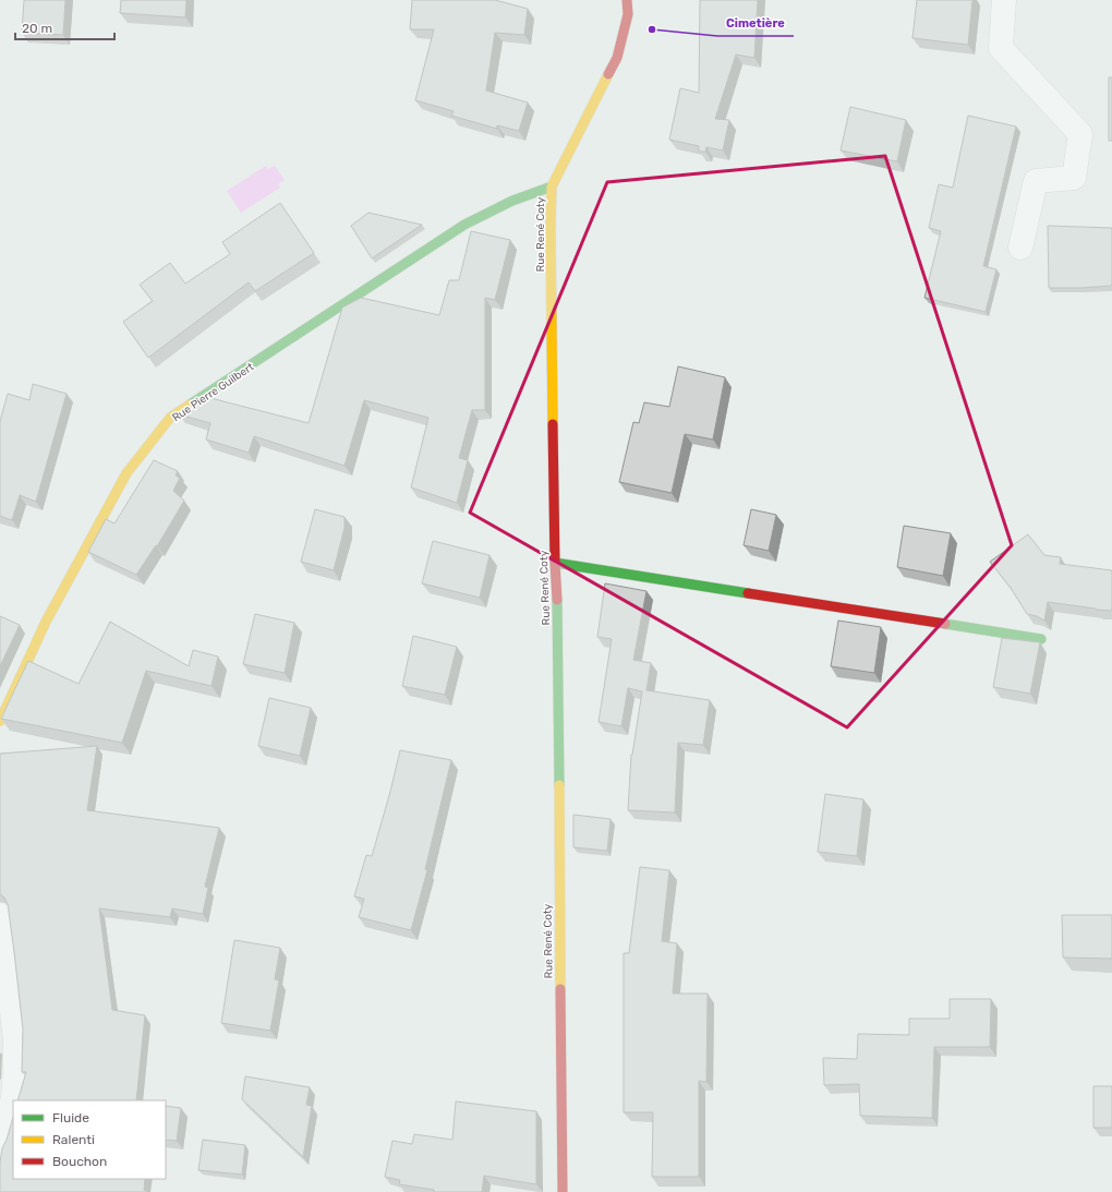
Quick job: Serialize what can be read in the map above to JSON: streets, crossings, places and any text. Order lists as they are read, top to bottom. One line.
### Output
{"streets":{"street":["Rue René Coty","Rue Pierre Guilbert"]},"crossings":[["Rue René Coty","Rue Pierre Guilbert"]],"places":["Cimetière"],"legend":["Fluide","Ralenti","Bouchon"],"scale_bar":"20 m"}
